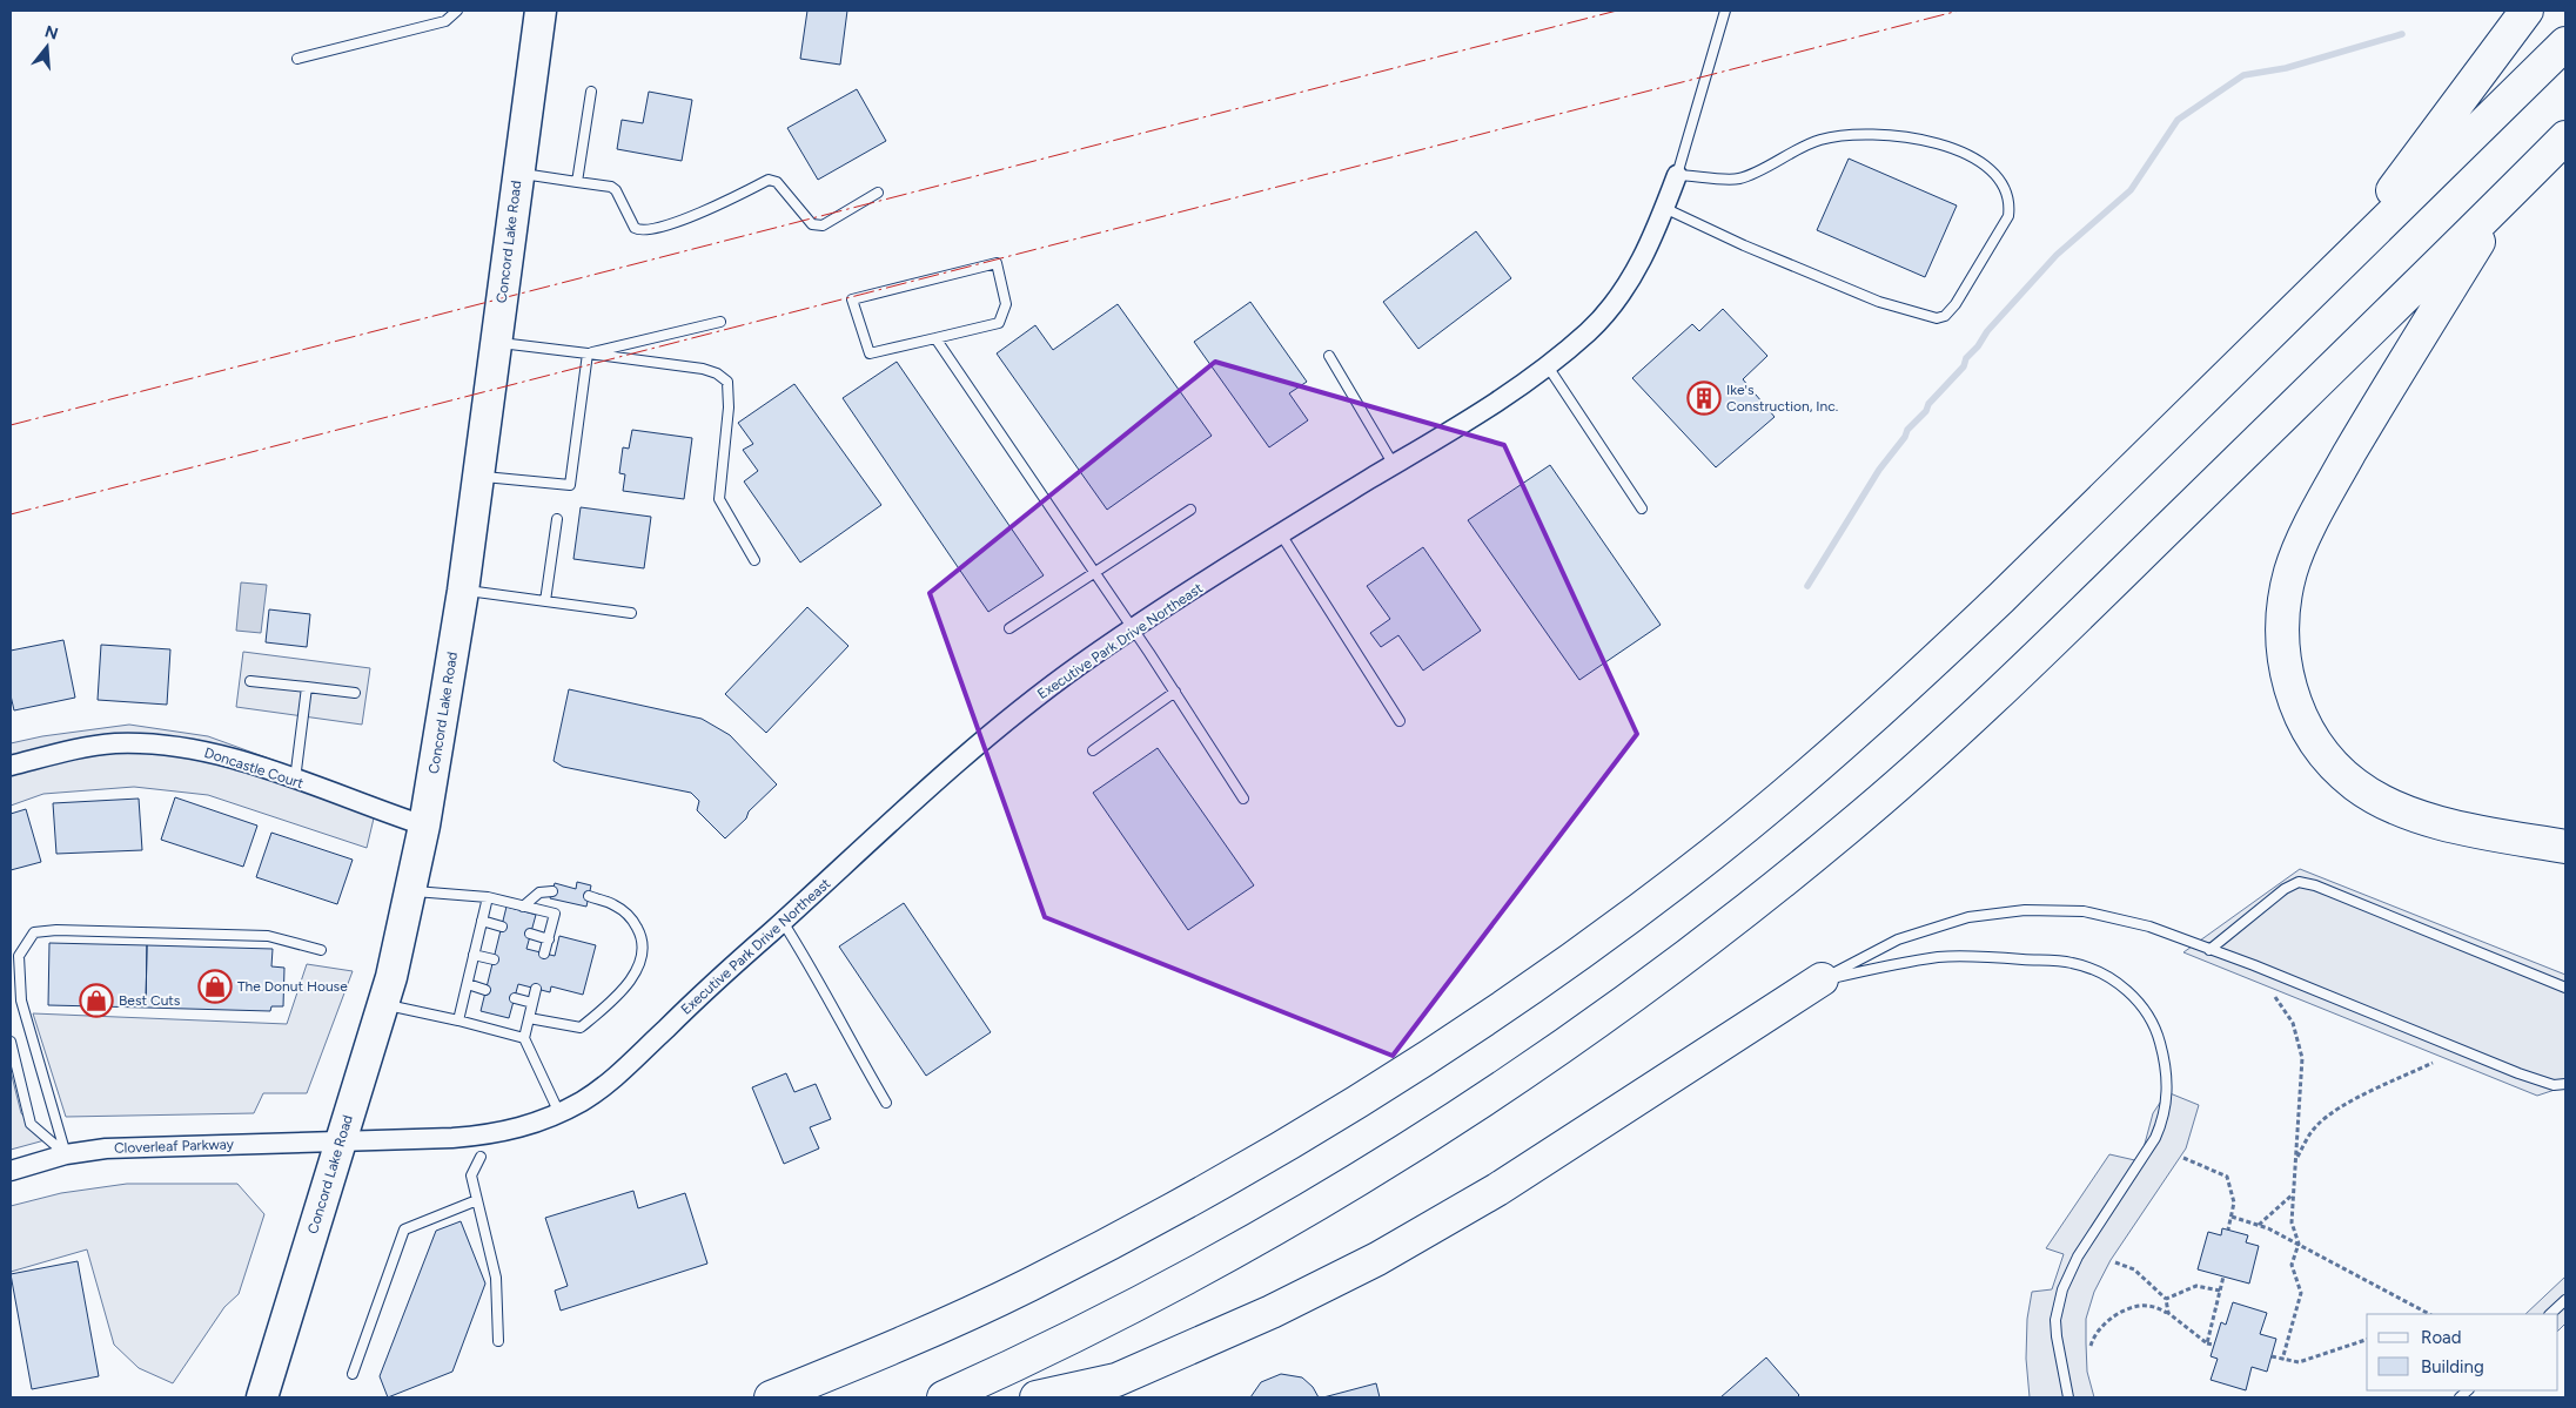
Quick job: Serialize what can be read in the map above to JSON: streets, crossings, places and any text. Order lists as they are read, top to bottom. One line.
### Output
{"streets":{"main road":["Concord Lake Road"],"street":["Executive Park Drive Northeast","Doncastle Court","Cloverleaf Parkway"]},"crossings":[["Concord Lake Road","Executive Park Drive Northeast"],["Concord Lake Road","Doncastle Court"],["Concord Lake Road","Cloverleaf Parkway"],["Executive Park Drive Northeast","Cloverleaf Parkway"]],"places":{"building":["Ike's Construction, Inc."],"shop":["The Donut House","Best Cuts"]},"legend":["Road","Building"],"north":"top"}
